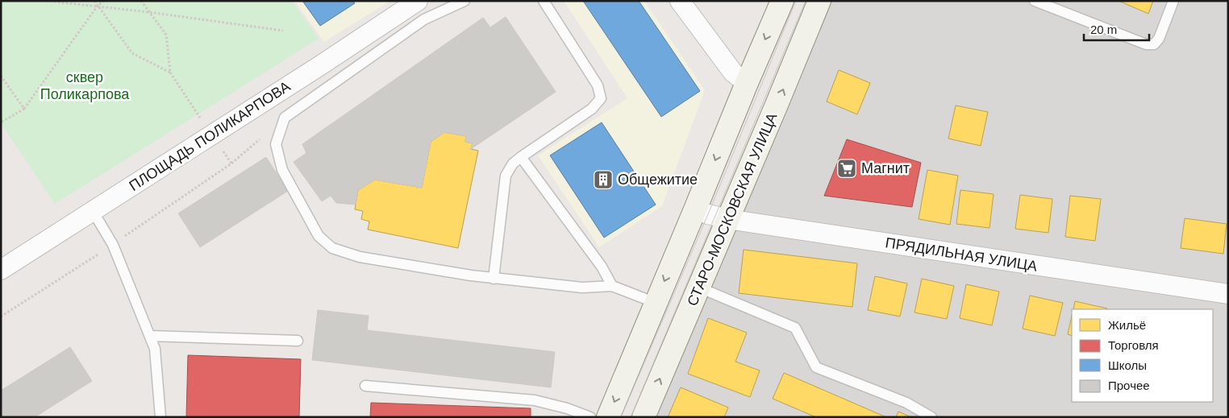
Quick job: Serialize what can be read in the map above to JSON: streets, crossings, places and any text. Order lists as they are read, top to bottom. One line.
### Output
{"streets":{"main road":["СТАРО-МОСКОВСКАЯ УЛИЦА"],"street":["ПЛОЩАДЬ ПОЛИКАРПОВА","ПРЯДИЛЬНАЯ УЛИЦА"]},"crossings":[["СТАРО-МОСКОВСКАЯ УЛИЦА","ПРЯДИЛЬНАЯ УЛИЦА"]],"parks":["сквер Поликарпова"],"places":{"supermarket":["Магнит"],"building":["Общежитие"]},"legend":["Жильё","Торговля","Школы","Прочее"],"scale_bar":"20 m"}
